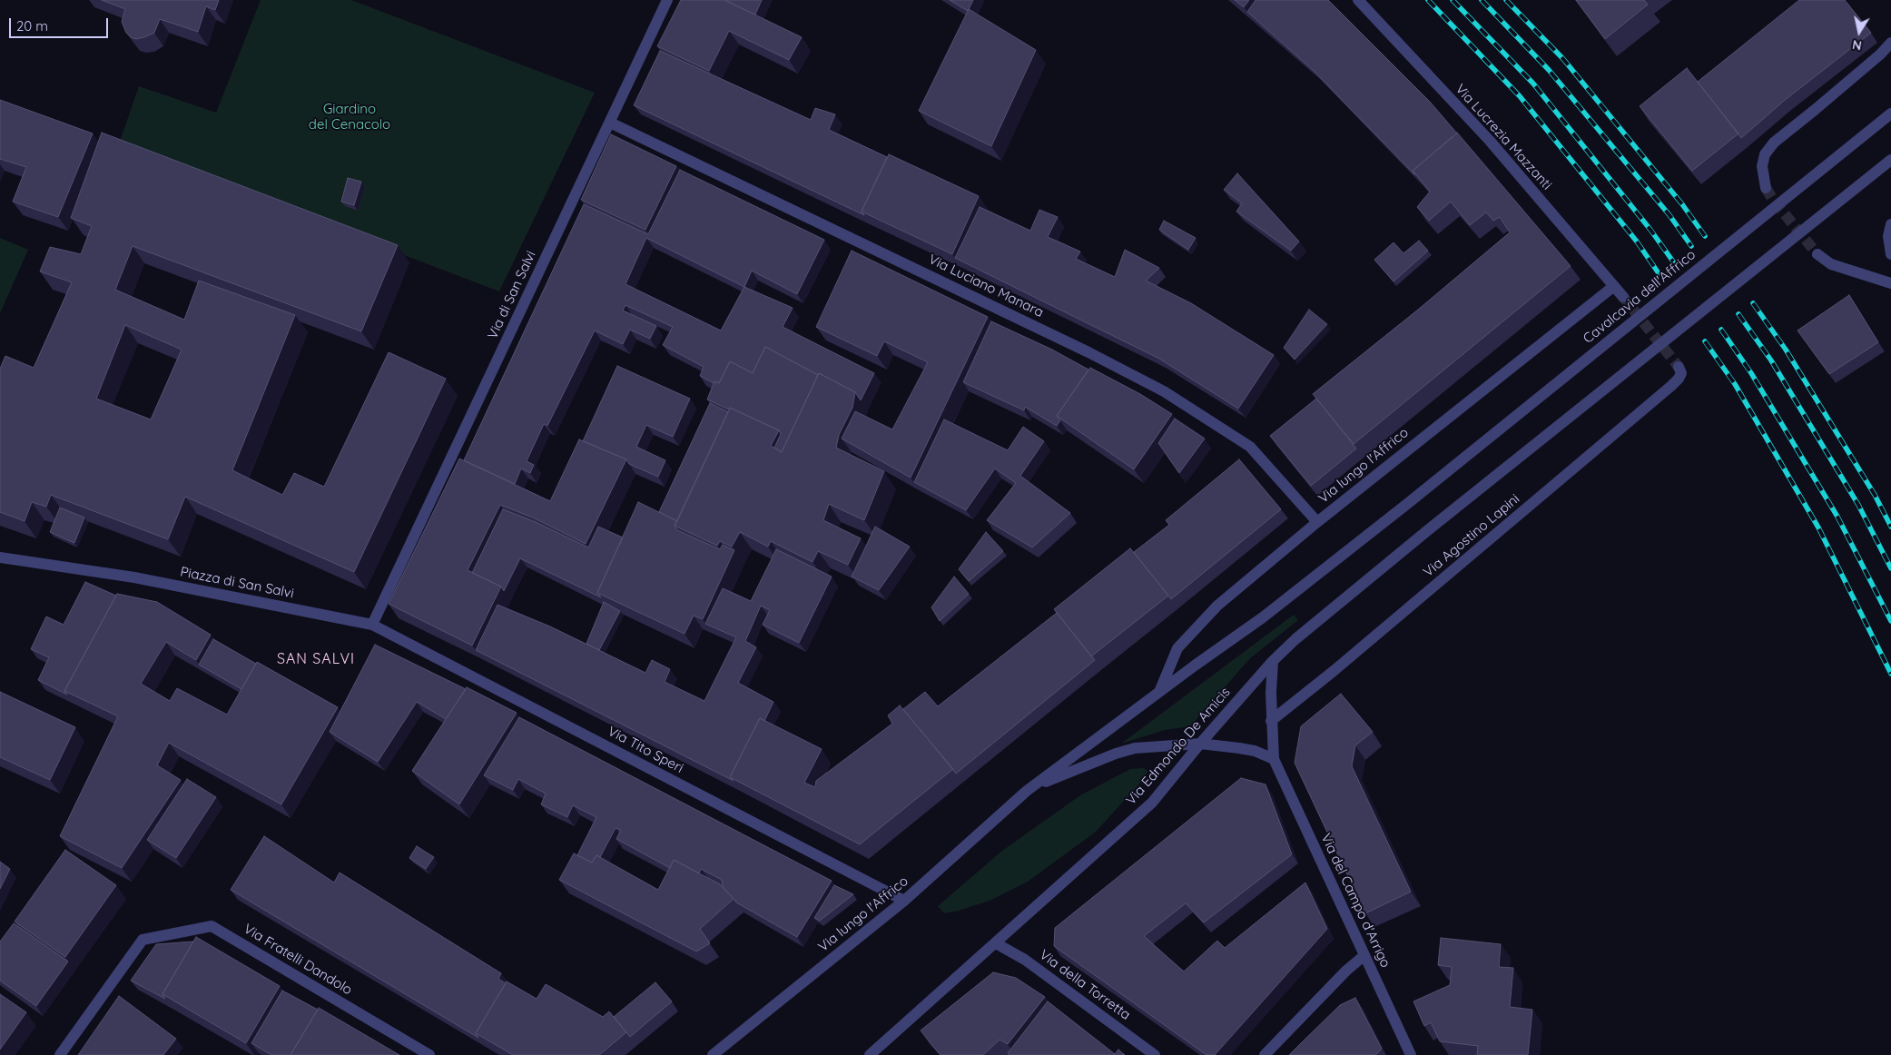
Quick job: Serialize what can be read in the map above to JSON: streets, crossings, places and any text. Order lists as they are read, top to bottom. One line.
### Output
{"streets":{"street":["Via Lucrezia Mazzanti","Via Luciano Manara","Via di San Salvi","Cavalcavia dell'Affrico","Via lungo l'Affrico","Via Agostino Lapini","Piazza di San Salvi","Via Edmondo De Amicis","Via Tito Speri","Via del Campo d'Arrigo","Via Fratelli Dandolo","Via della Torretta"]},"crossings":[["Via Lucrezia Mazzanti","Via lungo l'Affrico"],["Via Luciano Manara","Via di San Salvi"],["Via Luciano Manara","Via lungo l'Affrico"],["Via di San Salvi","Piazza di San Salvi"],["Via di San Salvi","Via Tito Speri"],["Cavalcavia dell'Affrico","Via lungo l'Affrico"],["Via lungo l'Affrico","Via Edmondo De Amicis"],["Via lungo l'Affrico","Via Tito Speri"],["Via Agostino Lapini","Via del Campo d'Arrigo"],["Piazza di San Salvi","Via Tito Speri"],["Via Edmondo De Amicis","Via del Campo d'Arrigo"],["Via Edmondo De Amicis","Via della Torretta"]],"districts":["SAN SALVI"],"parks":["Giardino del Cenacolo"],"scale_bar":"20 m","north":"bottom"}
